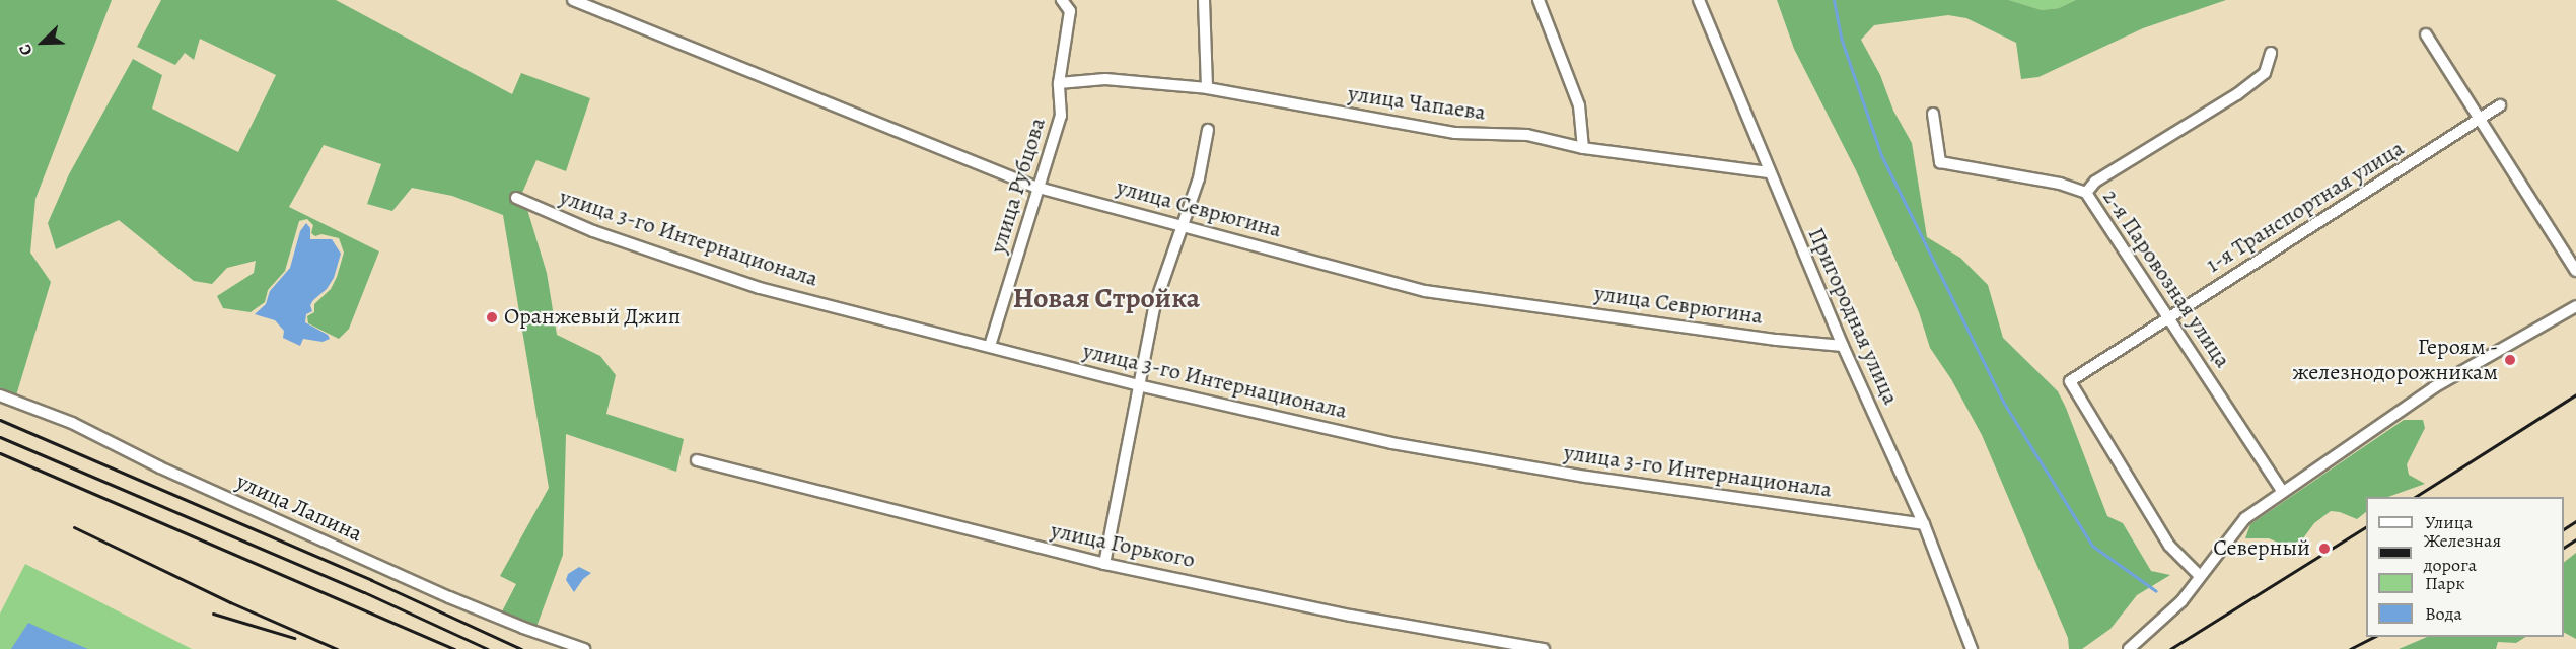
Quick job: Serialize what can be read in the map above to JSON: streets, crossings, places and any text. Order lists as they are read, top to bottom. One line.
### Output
{"streets":{"street":["улица Чапаева","улица Рубцова","1-я Транспортная улица","улица Севрюгина","улица 3-го Интернационала","2-я Паровозная улица","Пригородная улица","улица Лапина","улица Горького"]},"crossings":[["улица Чапаева","улица Рубцова"],["улица Чапаева","Пригородная улица"],["улица Рубцова","улица Севрюгина"],["улица Рубцова","улица 3-го Интернационала"],["1-я Транспортная улица","2-я Паровозная улица"],["улица Севрюгина","Пригородная улица"],["улица 3-го Интернационала","Пригородная улица"]],"districts":["Новая Стройка"],"places":["Оранжевый Джип","Героям - железнодорожникам","Северный"],"legend":["Улица","Железная дорога","Парк","Вода"],"north":"bottom left"}
